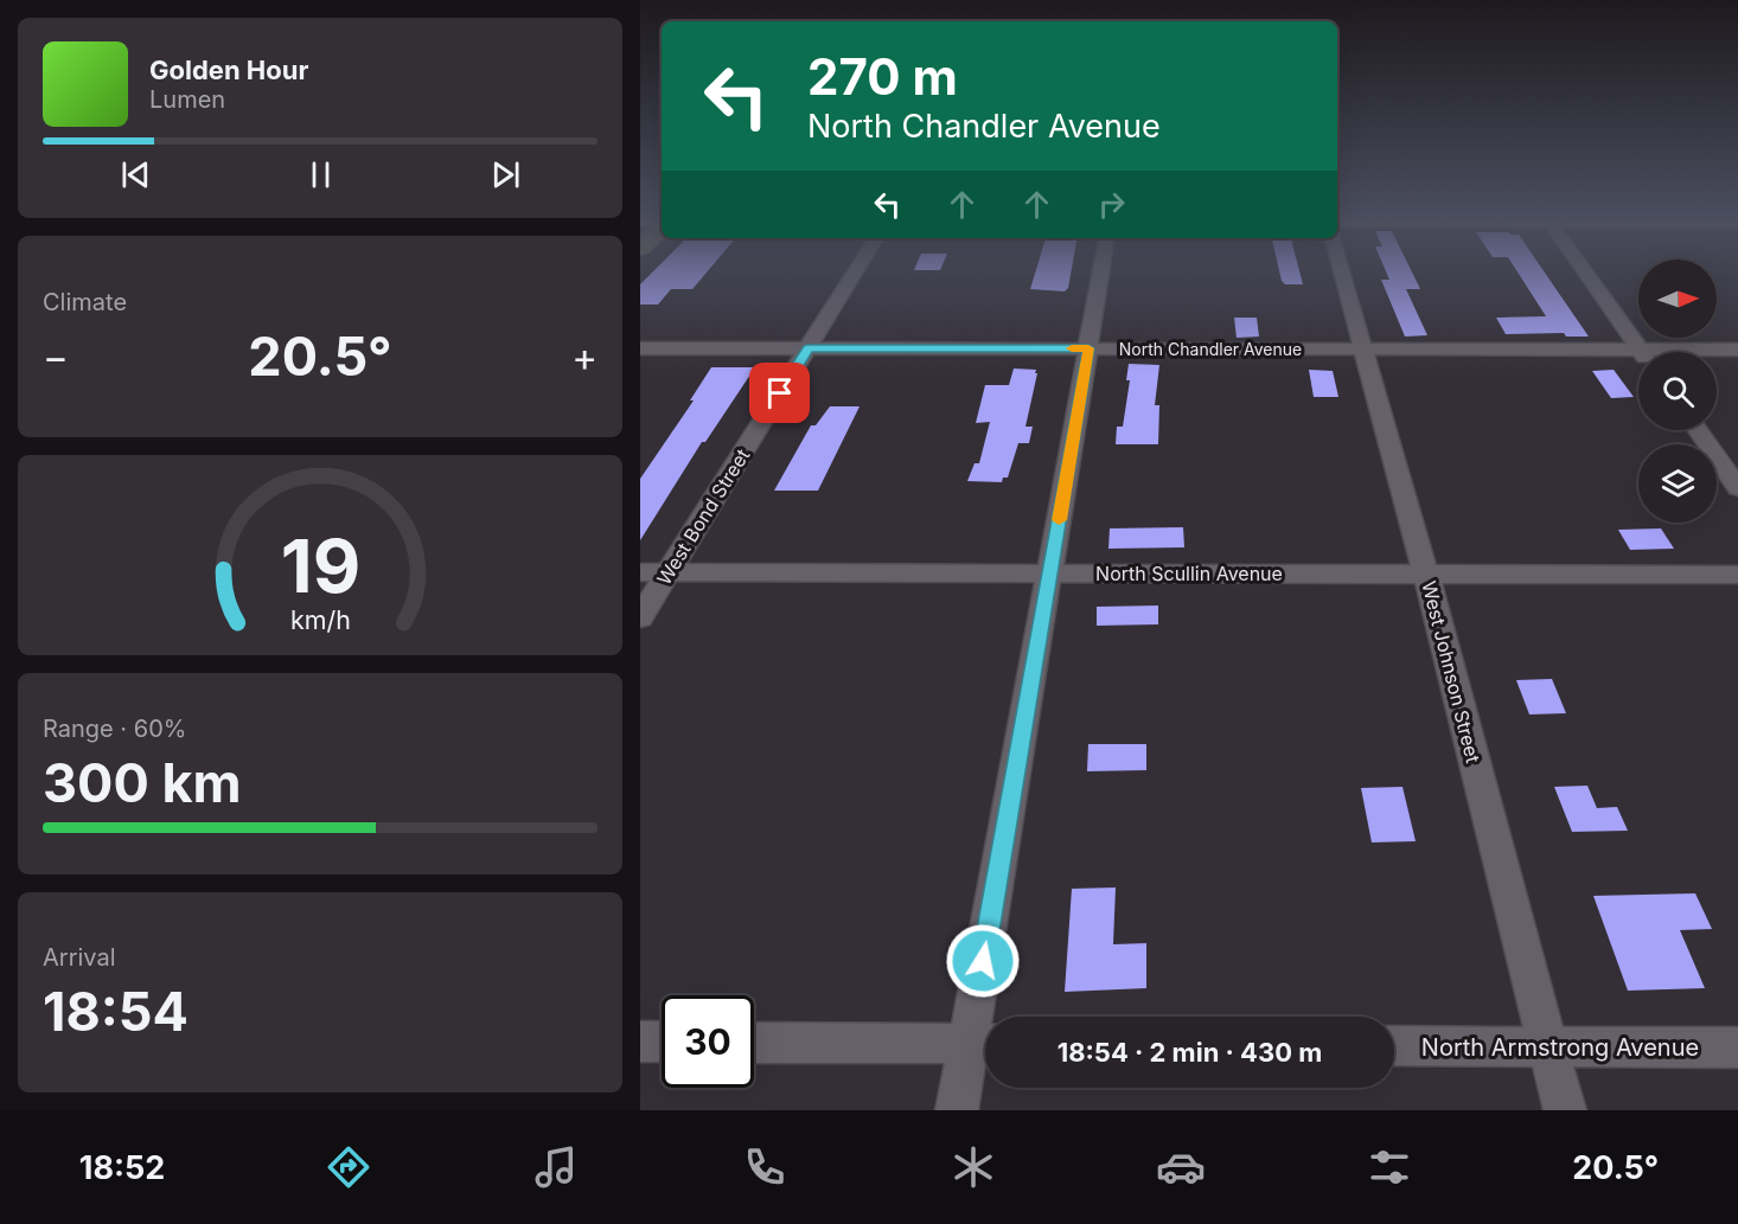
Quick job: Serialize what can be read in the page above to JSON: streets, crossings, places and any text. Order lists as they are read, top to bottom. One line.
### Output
{"streets":{"street":["North Chandler Avenue","West Bond Street","North Scullin Avenue","West Johnson Street","North Armstrong Avenue"]},"crossings":[["North Chandler Avenue","West Bond Street"],["North Chandler Avenue","West Johnson Street"],["West Bond Street","North Scullin Avenue"],["North Scullin Avenue","West Johnson Street"],["West Johnson Street","North Armstrong Avenue"]],"north":"right","page":{"turn":["270 m","North Chandler Avenue"],"song":["Golden Hour","Lumen"],"tile":["Climate",["Range · 60%","300 km"],["Arrival","18:54"]],"heat":["−","20.5°","+"],"limit":"30","trip":"18:54 · 2 min · 430 m","tabs":["18:52","20.5°"],"gauge":["19","km/h"]}}
